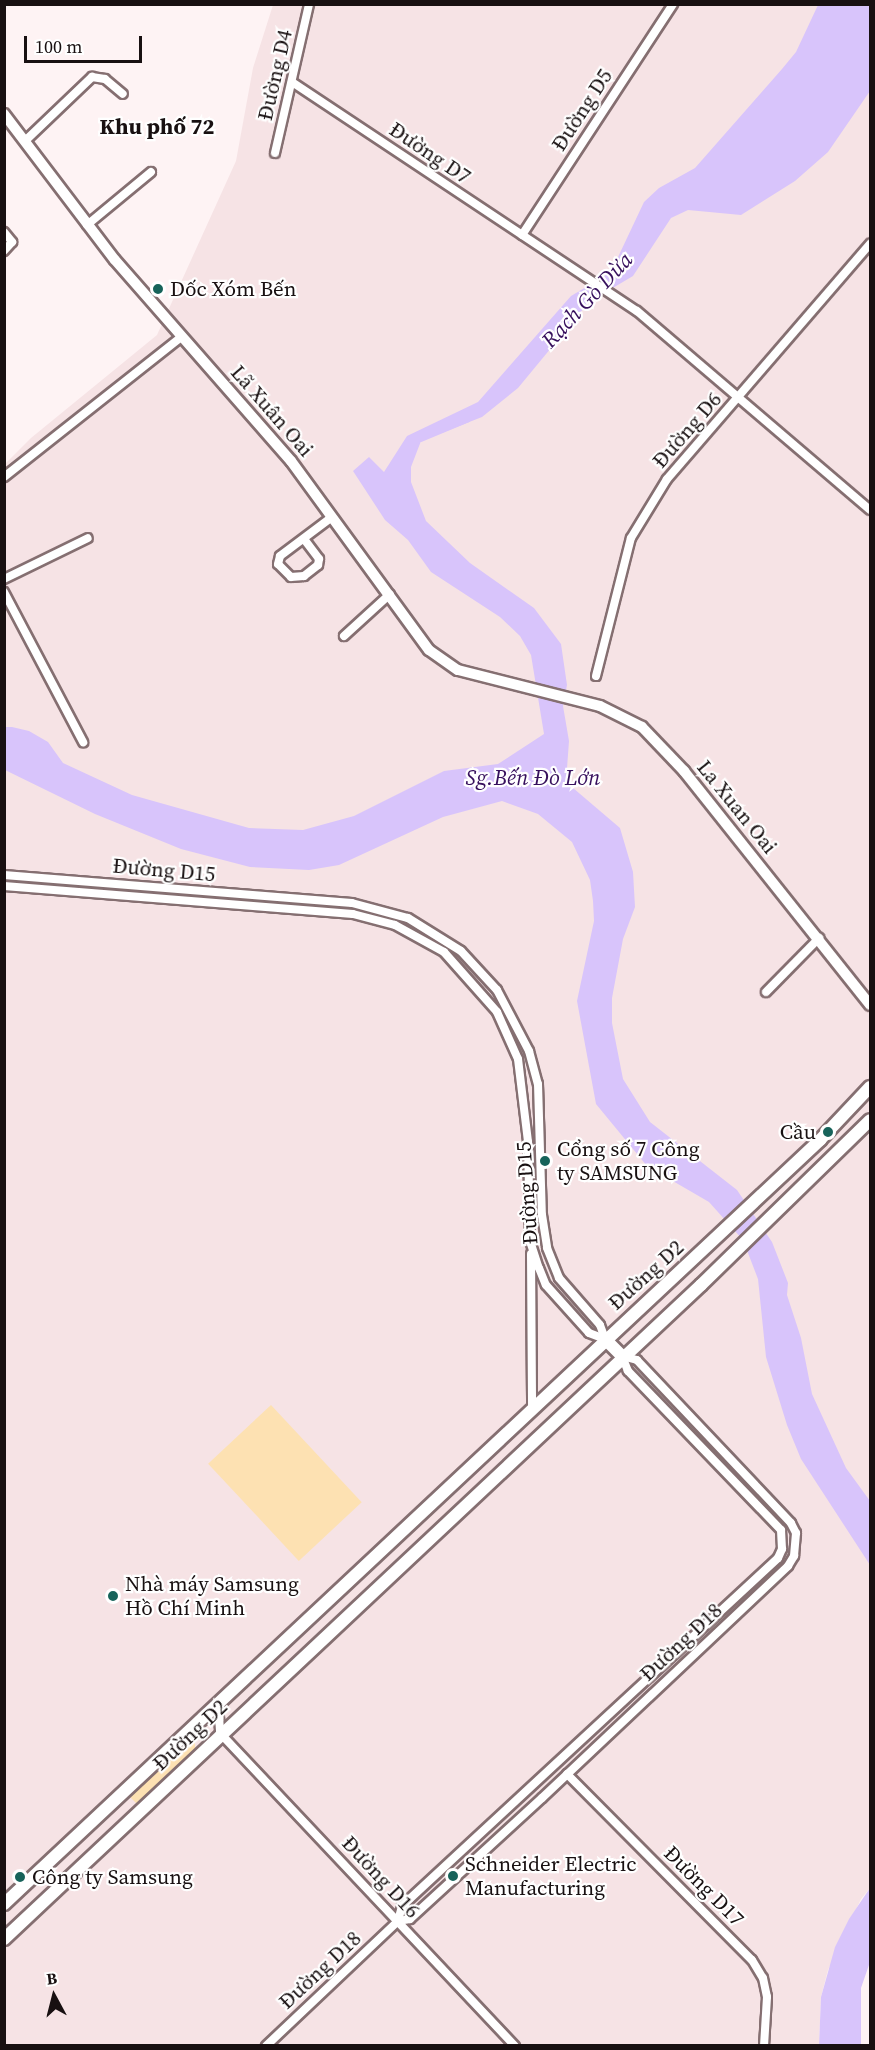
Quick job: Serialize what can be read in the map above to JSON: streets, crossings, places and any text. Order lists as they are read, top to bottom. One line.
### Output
{"streets":{"main road":["Lã Xuân Oai","La Xuan Oai","Đường D2"],"street":["Đường D4","Đường D5","Đường D7","Đường D6","Đường D15","Đường D18","Đường D16","Đường D17"]},"crossings":[["Đường D4","Đường D7"],["Đường D5","Đường D7"],["Đường D7","Đường D6"],["Lã Xuân Oai","La Xuan Oai"],["Đường D15","Đường D2"],["Đường D2","Đường D18"],["Đường D2","Đường D16"],["Đường D18","Đường D16"],["Đường D18","Đường D17"]],"districts":["Khu phố 72"],"water":["Rạch Gò Dừa","Sg.Bến Đò Lớn"],"places":["Dốc Xóm Bến","Cầu","Cổng số 7 Công ty SAMSUNG","Nhà máy Samsung Hồ Chí Minh","Schneider Electric Manufacturing","Công ty Samsung"],"scale_bar":"100 m","north":"top"}
